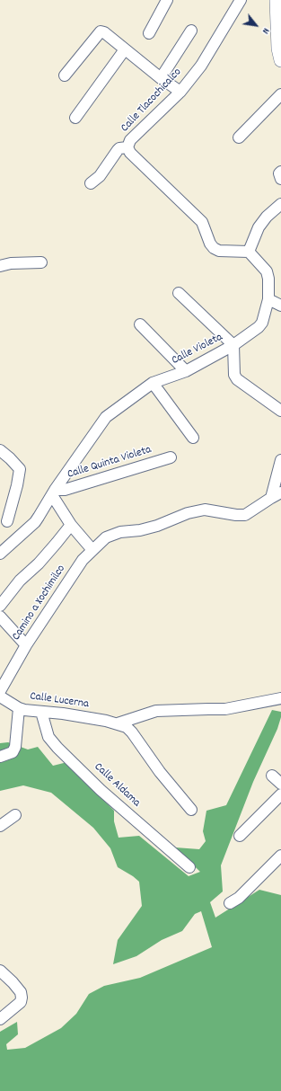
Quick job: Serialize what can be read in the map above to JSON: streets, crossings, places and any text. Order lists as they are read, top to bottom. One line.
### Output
{"streets":{"street":["Calle Tlacochicalco","Calle Violeta","Calle Quinta Violeta","Camino a Xochimilco","Calle Lucerna","Calle Aldama"]},"crossings":[["Calle Tlacochicalco","Calle Violeta"],["Calle Violeta","Calle Quinta Violeta"],["Calle Lucerna","Calle Aldama"]],"north":"bottom right"}
